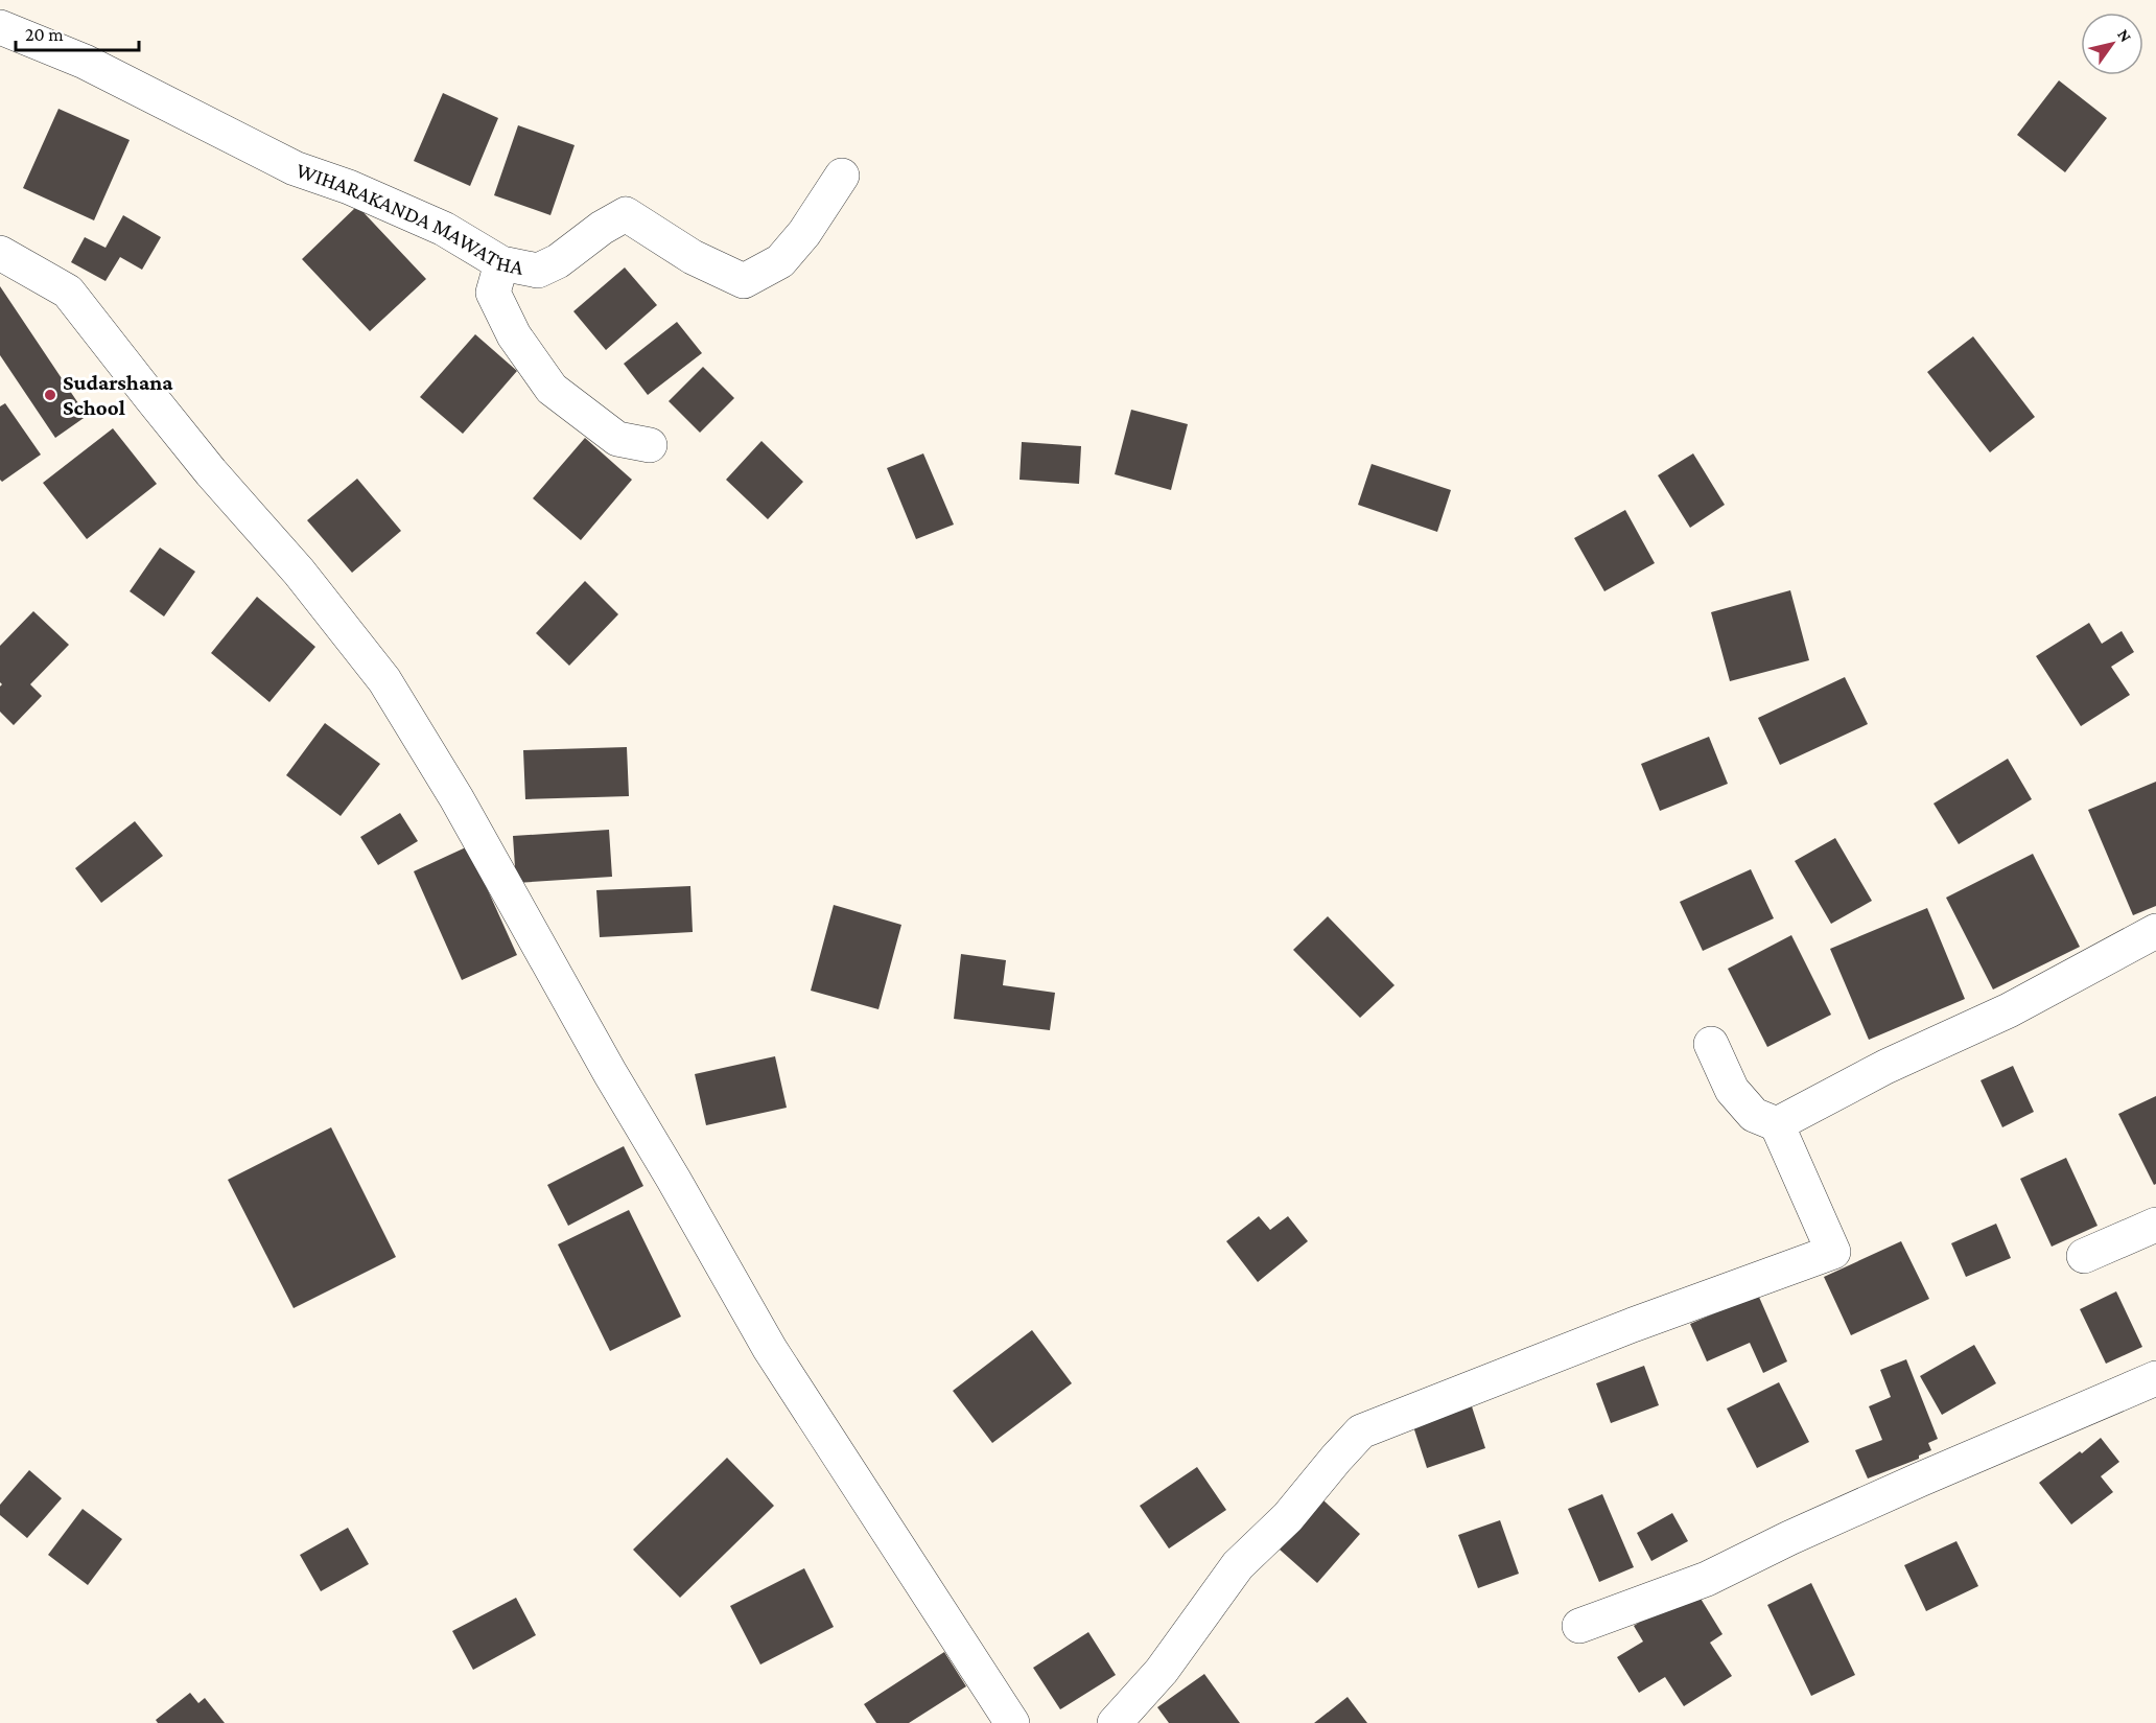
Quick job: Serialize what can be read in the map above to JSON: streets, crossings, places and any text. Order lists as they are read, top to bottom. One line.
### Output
{"streets":{"street":["WIHARAKANDA MAWATHA"]},"places":["Sudarshana School"],"scale_bar":"20 m","north":"top right"}
